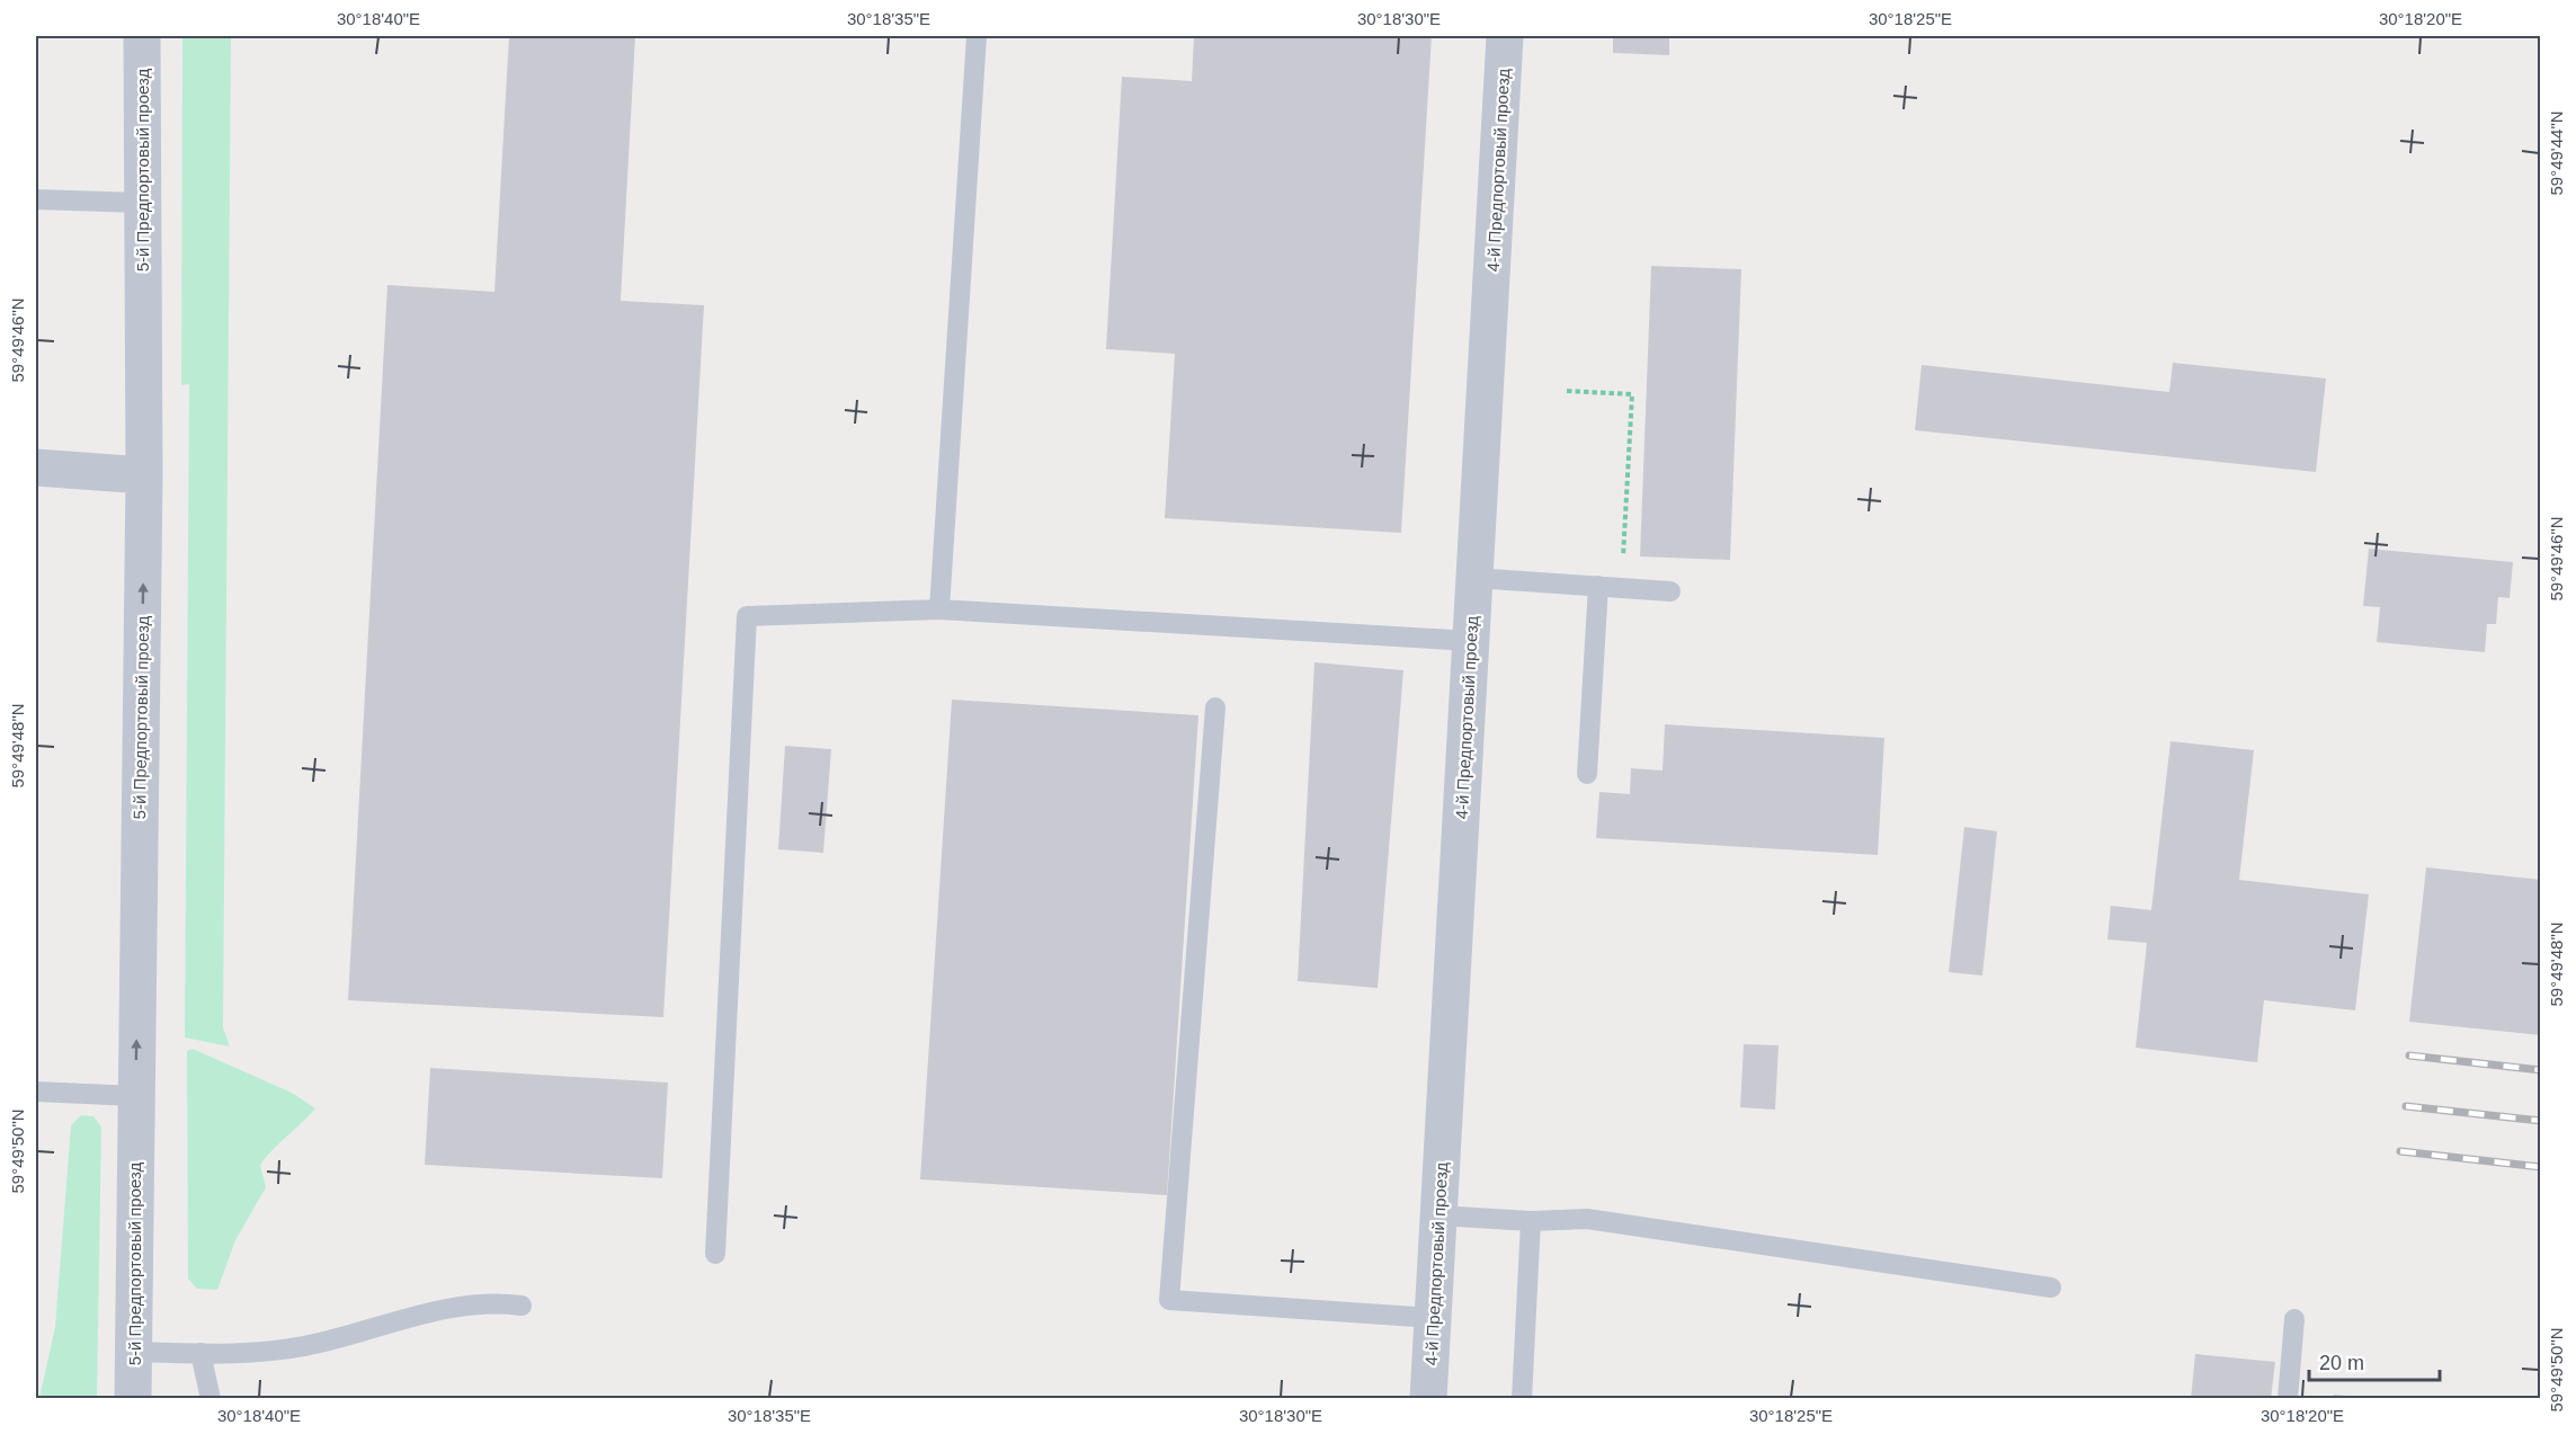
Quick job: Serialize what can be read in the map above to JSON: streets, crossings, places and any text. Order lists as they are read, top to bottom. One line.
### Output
{"streets":{"street":["5-й Предпортовый проезд","4-й Предпортовый проезд"]},"one_way":["5-й Предпортовый проезд"],"scale_bar":"20 m","coordinates":["30°18'40\"E","30°18'35\"E","30°18'30\"E","30°18'25\"E","30°18'20\"E","59°49'44\"N","59°49'46\"N","59°49'48\"N","59°49'50\"N"]}
